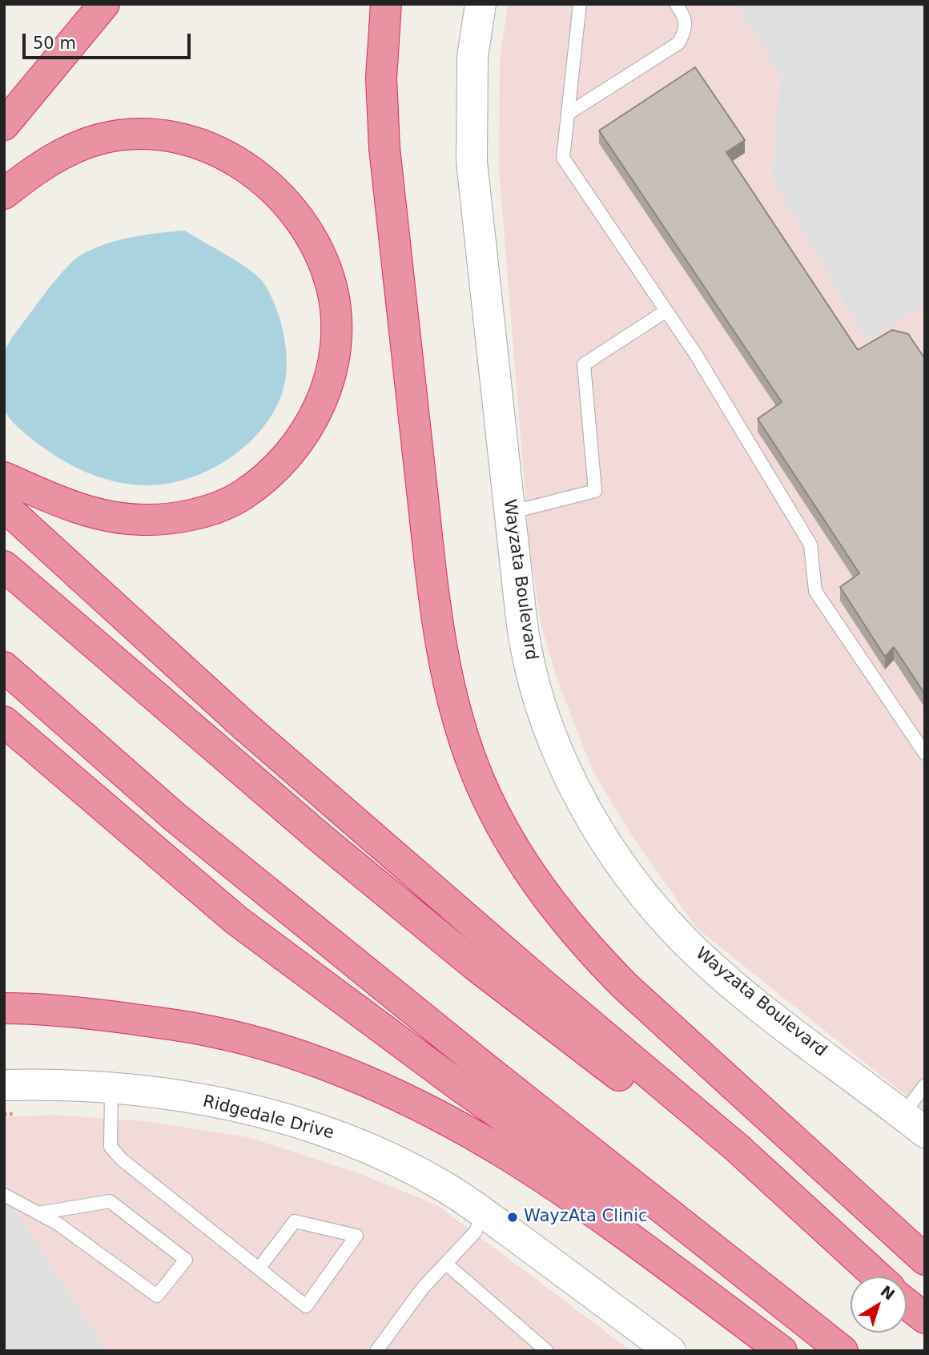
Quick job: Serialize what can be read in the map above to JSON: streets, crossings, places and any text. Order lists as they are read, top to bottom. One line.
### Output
{"streets":{"street":["Wayzata Boulevard","Ridgedale Drive"]},"places":["WayzAta Clinic"],"scale_bar":"50 m","north":"top right"}
